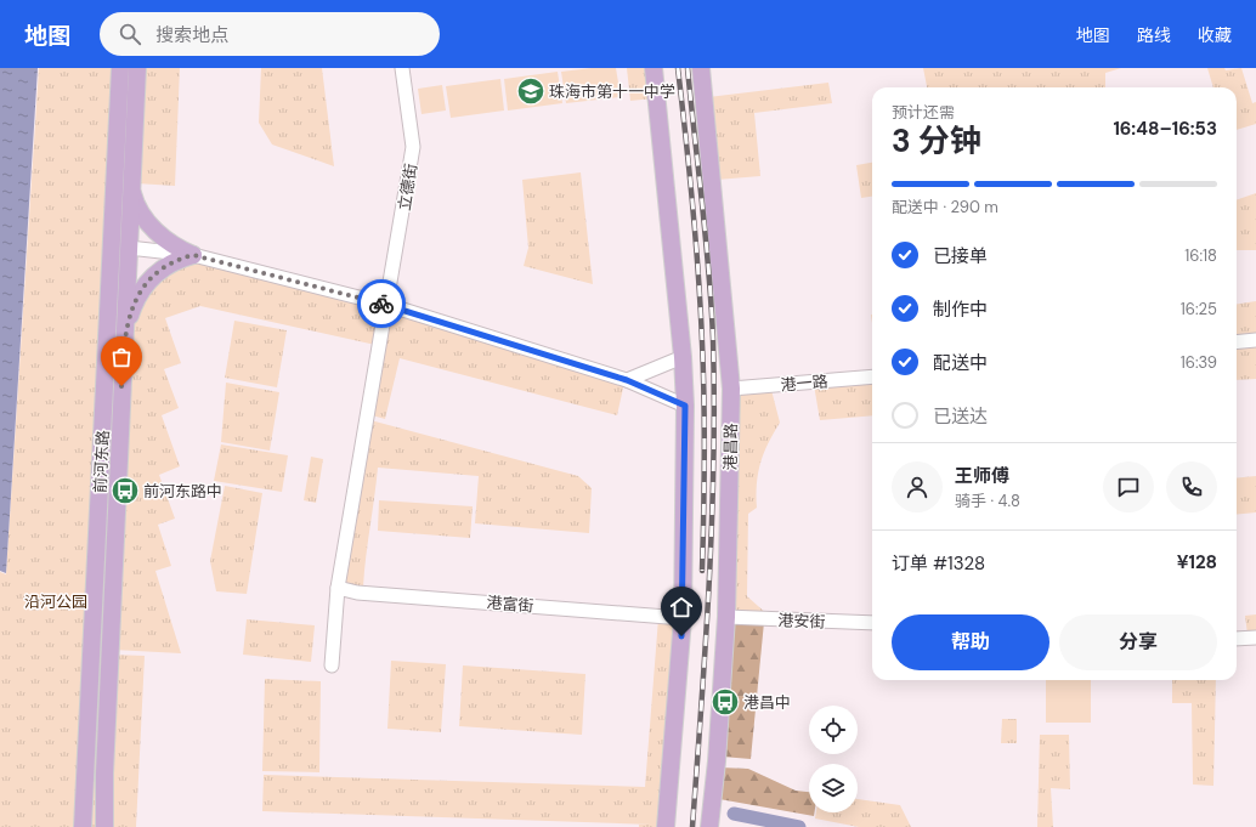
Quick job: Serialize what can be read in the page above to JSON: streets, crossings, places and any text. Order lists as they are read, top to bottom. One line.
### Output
{"streets":{"main road":["港昌路","前河东路"],"street":["立德街","港一路","港富街","港安街"]},"crossings":[["港一路","港昌路"],["港昌路","港安街"]],"parks":["沿河公园"],"places":{"school or university":["珠海市第十一中学"],"bus stop":["前河东路中","港昌中"]},"page":{"header":"地图","search":"搜索地点","nav":["地图","路线","收藏"],"heading":["3 分钟","预计还需","16:48–16:53"],"panel":["王师傅","骑手 · 4.8","订单 #1328","¥128"],"bar":"配送中 · 290 m","list":[["已接单","16:18"],["制作中","16:25"],["配送中","16:39"],"已送达"],"buttons":["帮助","分享"]}}
